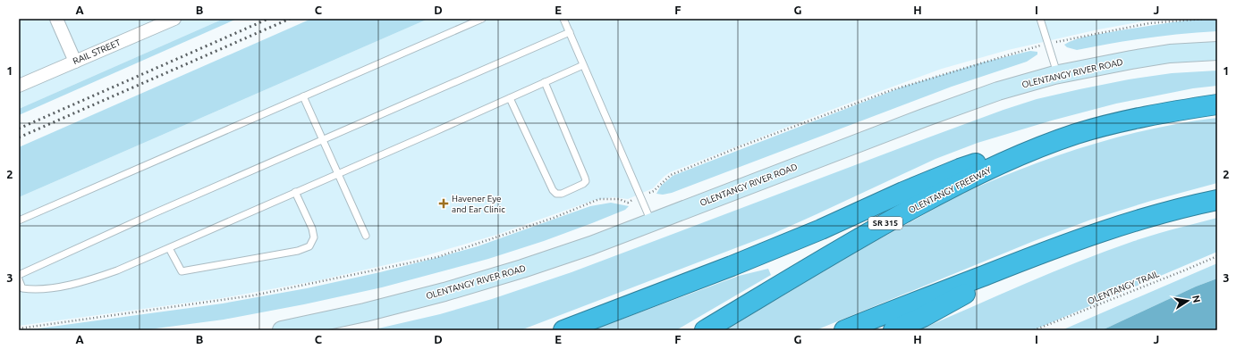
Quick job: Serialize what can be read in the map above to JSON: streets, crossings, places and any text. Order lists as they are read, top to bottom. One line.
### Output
{"streets":{"highway":["OLENTANGY FREEWAY","SR 315"],"main road":["OLENTANGY RIVER ROAD"],"street":["RAIL STREET"],"path":["OLENTANGY TRAIL"]},"places":{"health":["Havener Eye and Ear Clinic"]},"north":"right","grid":{"columns":["A","B","C","D","E","F","G","H","I","J"],"rows":["1","2","3"]}}
